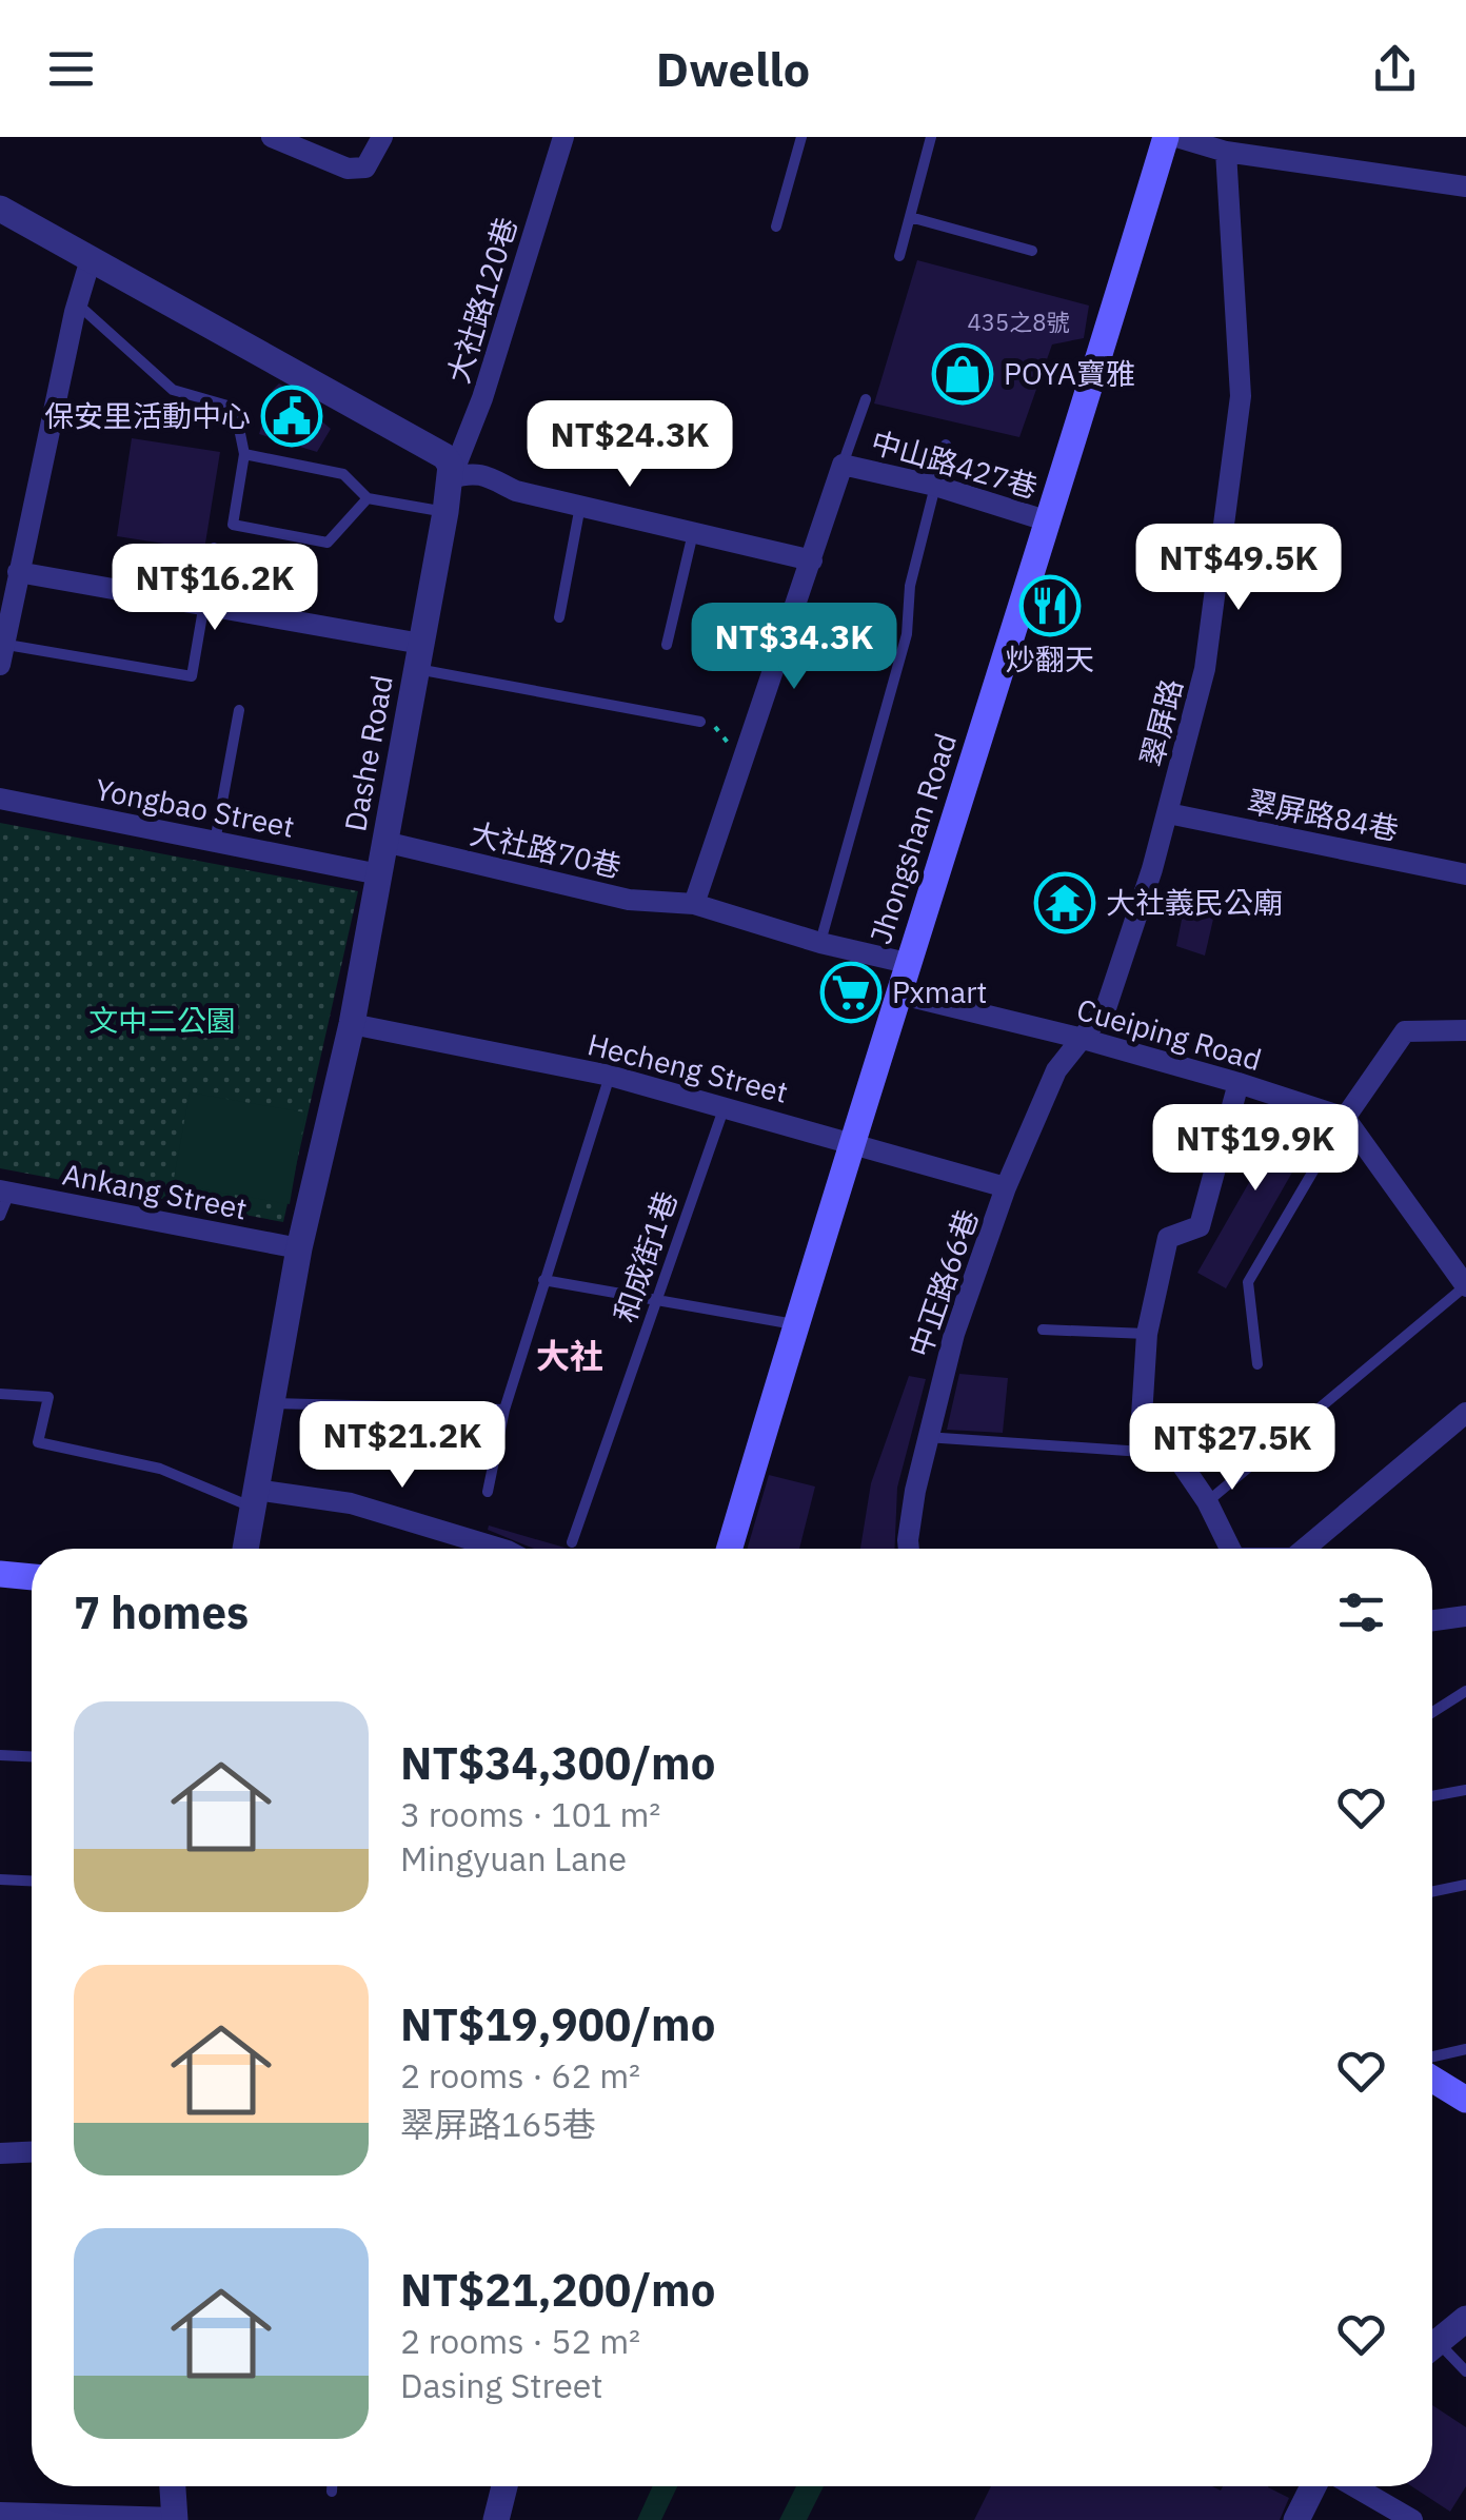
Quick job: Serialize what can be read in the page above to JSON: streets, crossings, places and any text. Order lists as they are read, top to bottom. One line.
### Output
{"streets":{"main road":["Jhongshan Road"],"street":["大社路120巷","中山路427巷","翠屏路","Dashe Road","Yongbao Street","翠屏路84巷","大社路70巷","Cueiping Road","Hecheng Street","Ankang Street","中正路66巷"],"lane":["和成街1巷"]},"crossings":[["大社路120巷","Dashe Road"],["中山路427巷","Jhongshan Road"],["翠屏路","翠屏路84巷"],["翠屏路","Cueiping Road"],["翠屏路","中正路66巷"],["Dashe Road","Yongbao Street"],["Dashe Road","大社路70巷"],["Dashe Road","Hecheng Street"],["Dashe Road","Ankang Street"],["Jhongshan Road","大社路70巷"],["Jhongshan Road","Cueiping Road"],["Jhongshan Road","Hecheng Street"],["Cueiping Road","中正路66巷"],["Hecheng Street","和成街1巷"],["Hecheng Street","中正路66巷"]],"districts":["大社"],"parks":["文中二公園"],"places":{"shop":["POYA寶雅"],"public building":["保安里活動中心"],"restaurant":["炒翻天"],"temple":["大社義民公廟"],"supermarket":["Pxmart"]},"house_numbers":["435之8號"],"page":{"header":"Dwello","price":["NT$24.3K","NT$49.5K","NT$16.2K","NT$34.3K","NT$19.9K","NT$21.2K","NT$27.5K"],"heading":"7 homes","list":[{"name":"NT$34,300/mo","note":"3 rooms · 101 m² · Mingyuan Lane"},{"name":"NT$19,900/mo","note":"2 rooms · 62 m² · 翠屏路165巷"},{"name":"NT$21,200/mo","note":"2 rooms · 52 m² · Dasing Street"}]}}
